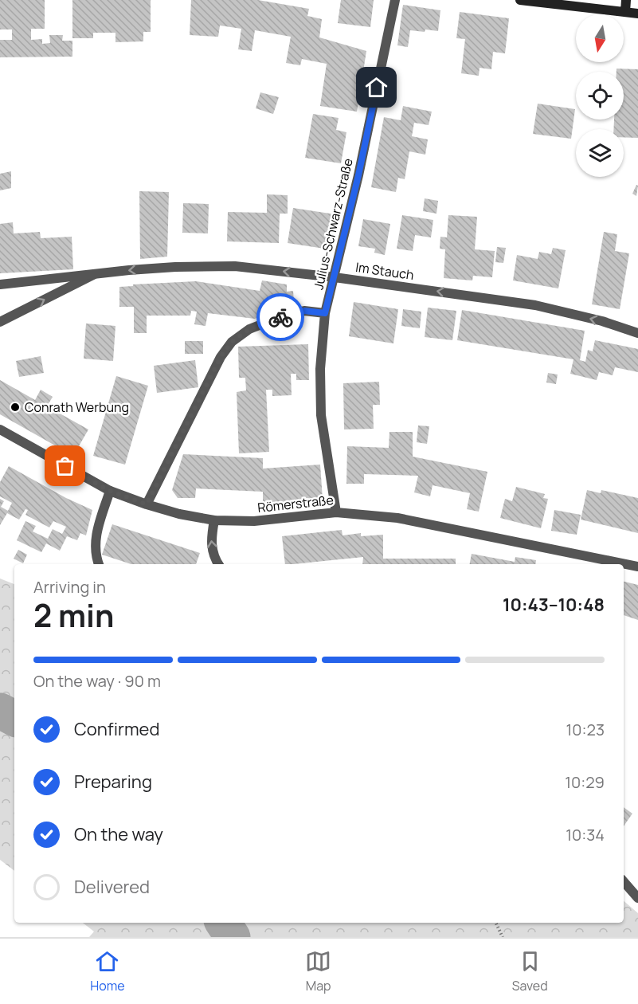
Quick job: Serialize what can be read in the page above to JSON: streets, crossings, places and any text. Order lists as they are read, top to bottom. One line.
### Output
{"streets":{"street":["Julius-Schwarz-Straße","Im Stauch","Römerstraße"]},"crossings":[["Julius-Schwarz-Straße","Im Stauch"],["Julius-Schwarz-Straße","Römerstraße"]],"places":["Conrath Werbung"],"north":"bottom","page":{"heading":["2 min","Arriving in","10:43–10:48"],"bar":"On the way · 90 m","list":[["Confirmed","10:23"],["Preparing","10:29"],["On the way","10:34"],"Delivered"],"tabs":["Home","Map","Saved"]}}
